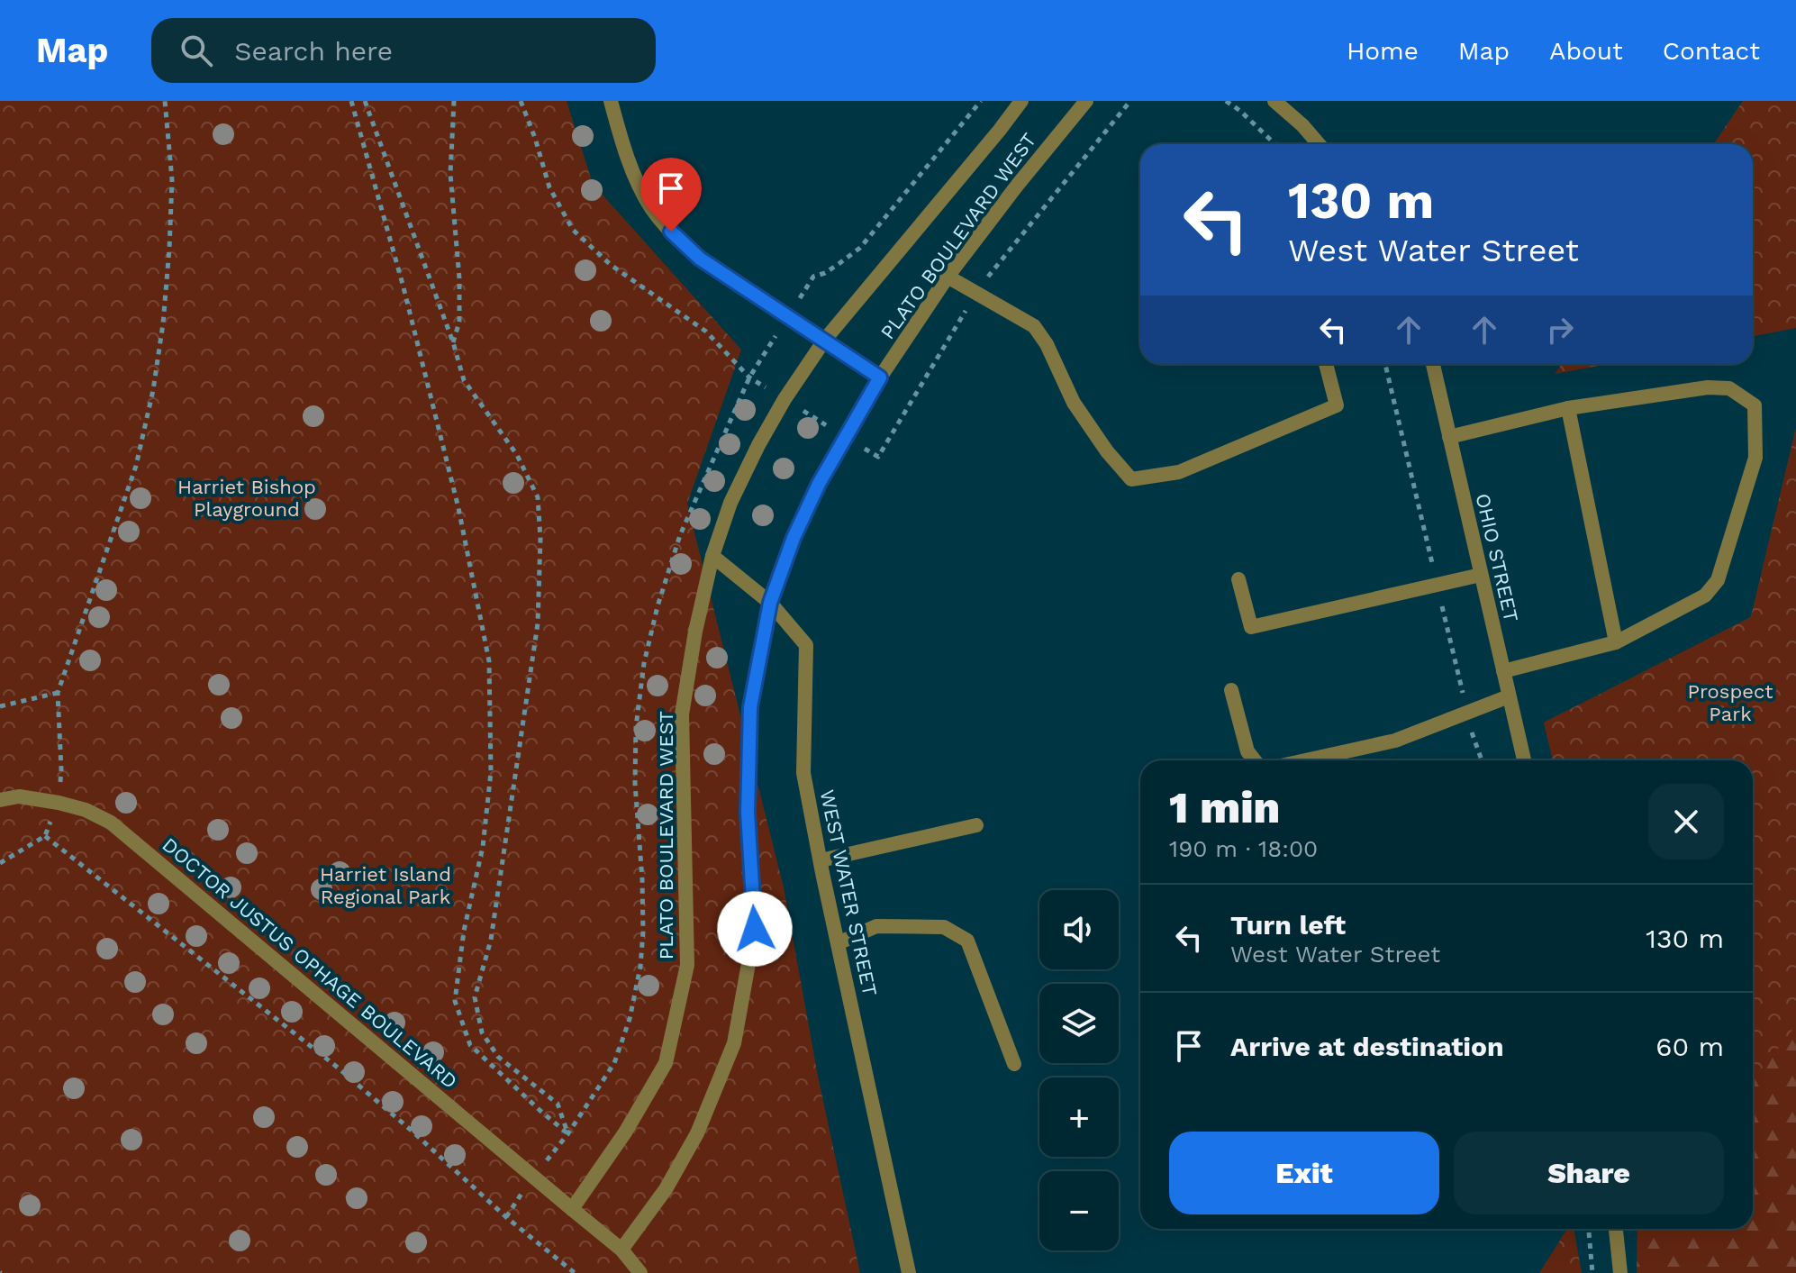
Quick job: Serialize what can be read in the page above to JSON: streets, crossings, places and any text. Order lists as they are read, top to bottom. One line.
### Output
{"streets":{"street":["PLATO BOULEVARD WEST","OHIO STREET","WEST WATER STREET","DOCTOR JUSTUS OPHAGE BOULEVARD"]},"crossings":[["PLATO BOULEVARD WEST","WEST WATER STREET"],["PLATO BOULEVARD WEST","DOCTOR JUSTUS OPHAGE BOULEVARD"]],"parks":["Harriet Bishop Playground","Prospect Park","Harriet Island Regional Park"],"page":{"header":"Map","search":"Search here","nav":["Home","Map","About","Contact"],"turn":["130 m","West Water Street"],"heading":["1 min","190 m · 18:00"],"list":[{"name":"Turn left","note":"West Water Street","value":"130 m"},{"name":"Arrive at destination","value":"60 m"}],"map_buttons":["+","−"],"buttons":["Exit","Share"]}}
